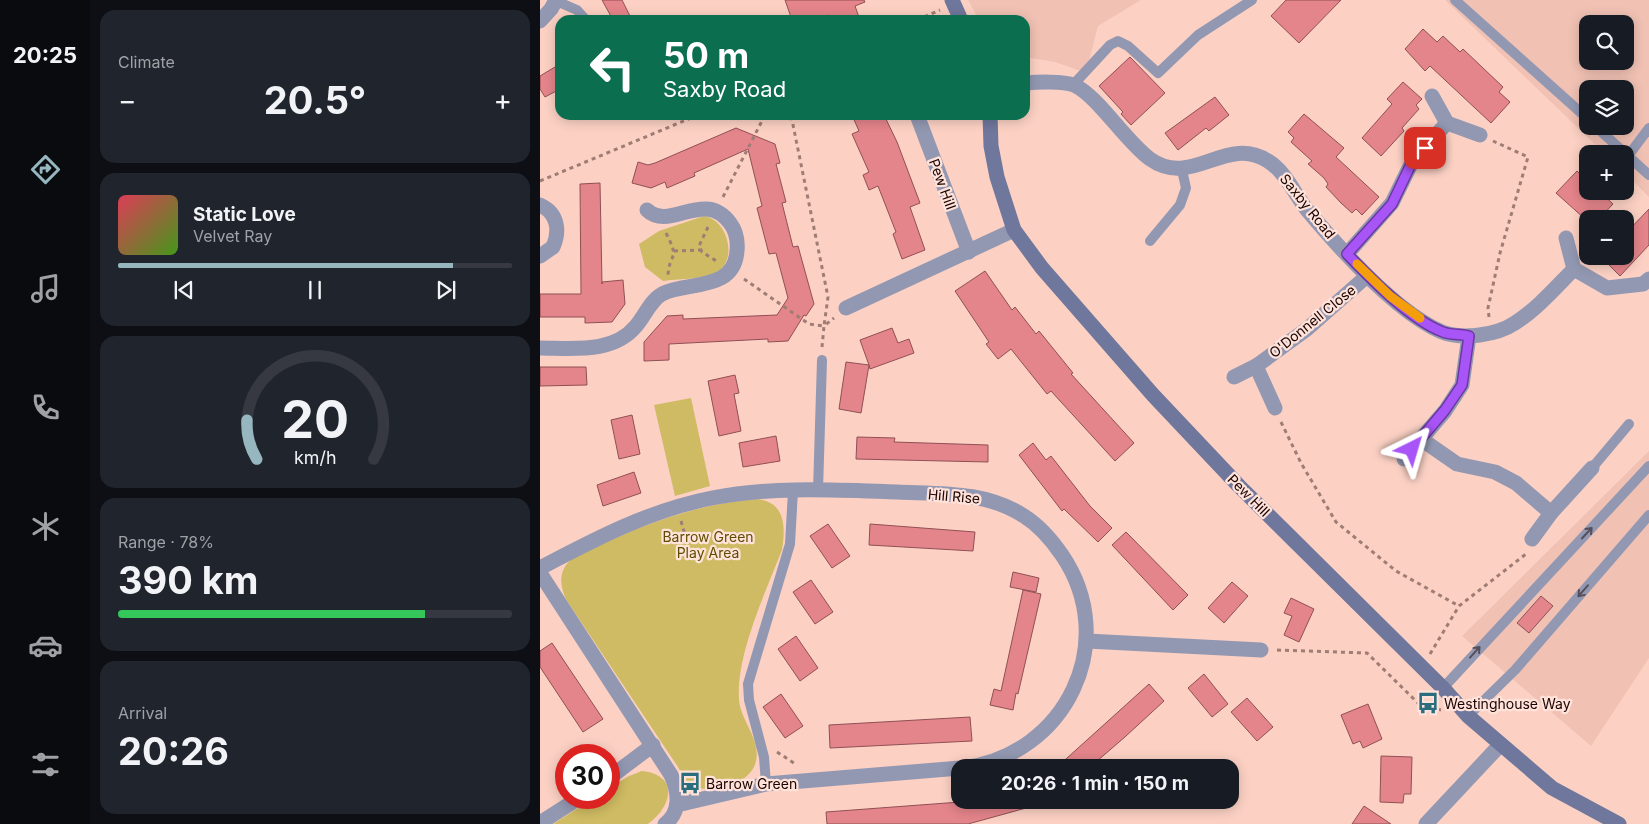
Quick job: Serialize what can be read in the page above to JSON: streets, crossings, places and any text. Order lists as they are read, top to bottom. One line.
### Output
{"streets":{"main road":["Pew Hill"],"street":["Saxby Road","O'Donnell Close","Hill Rise"]},"crossings":[["Saxby Road","O'Donnell Close"]],"parks":["Barrow Green Play Area"],"places":{"bus stop":["Westinghouse Way","Barrow Green"]},"page":{"tabs":"20:25","tile":["Climate",["Range · 78%","390 km"],["Arrival","20:26"]],"map_buttons":["+","−"],"turn":["50 m","Saxby Road"],"heat":["−","20.5°","+"],"song":["Static Love","Velvet Ray"],"limit":"30","trip":"20:26 · 1 min · 150 m","gauge":["20","km/h"]}}
